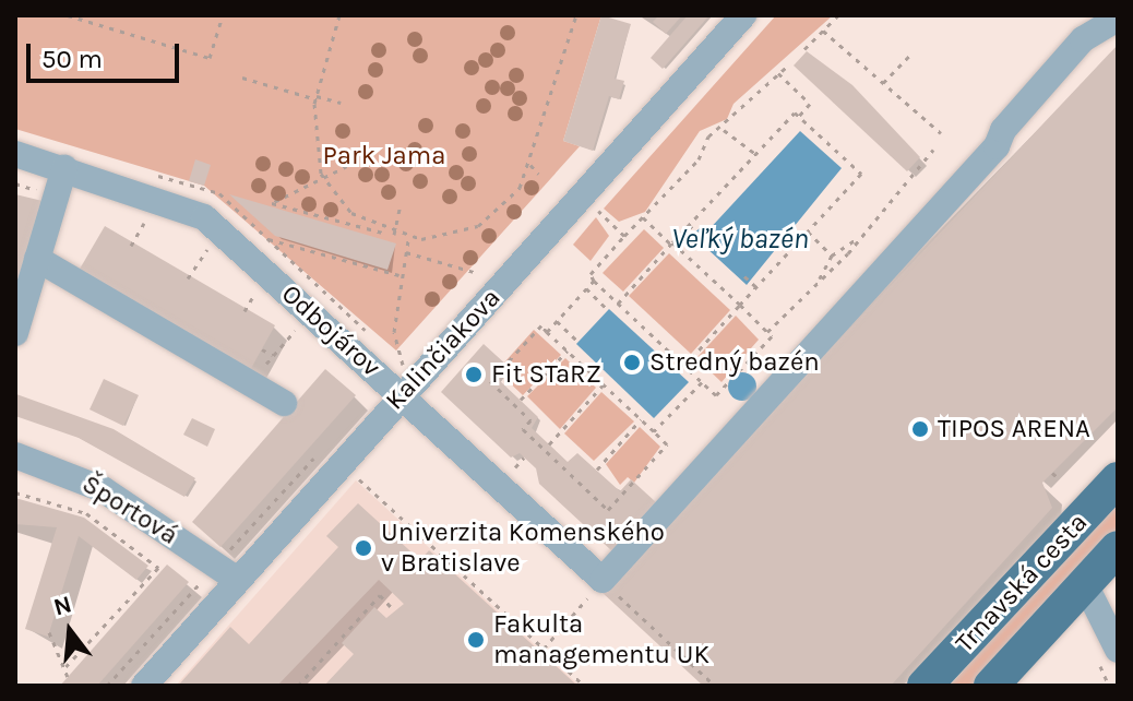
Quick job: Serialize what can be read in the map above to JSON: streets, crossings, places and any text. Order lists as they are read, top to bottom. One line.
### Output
{"streets":{"main road":["Trnavská cesta"],"street":["Odbojárov","Kalinčiakova","Športová"]},"crossings":[["Odbojárov","Kalinčiakova"],["Kalinčiakova","Športová"]],"water":["Veľký bazén"],"parks":["Park Jama"],"places":["Stredný bazén","Fit STaRZ","TIPOS ARENA","Univerzita Komenského v Bratislave","Fakulta managementu UK"],"scale_bar":"50 m","north":"top"}
